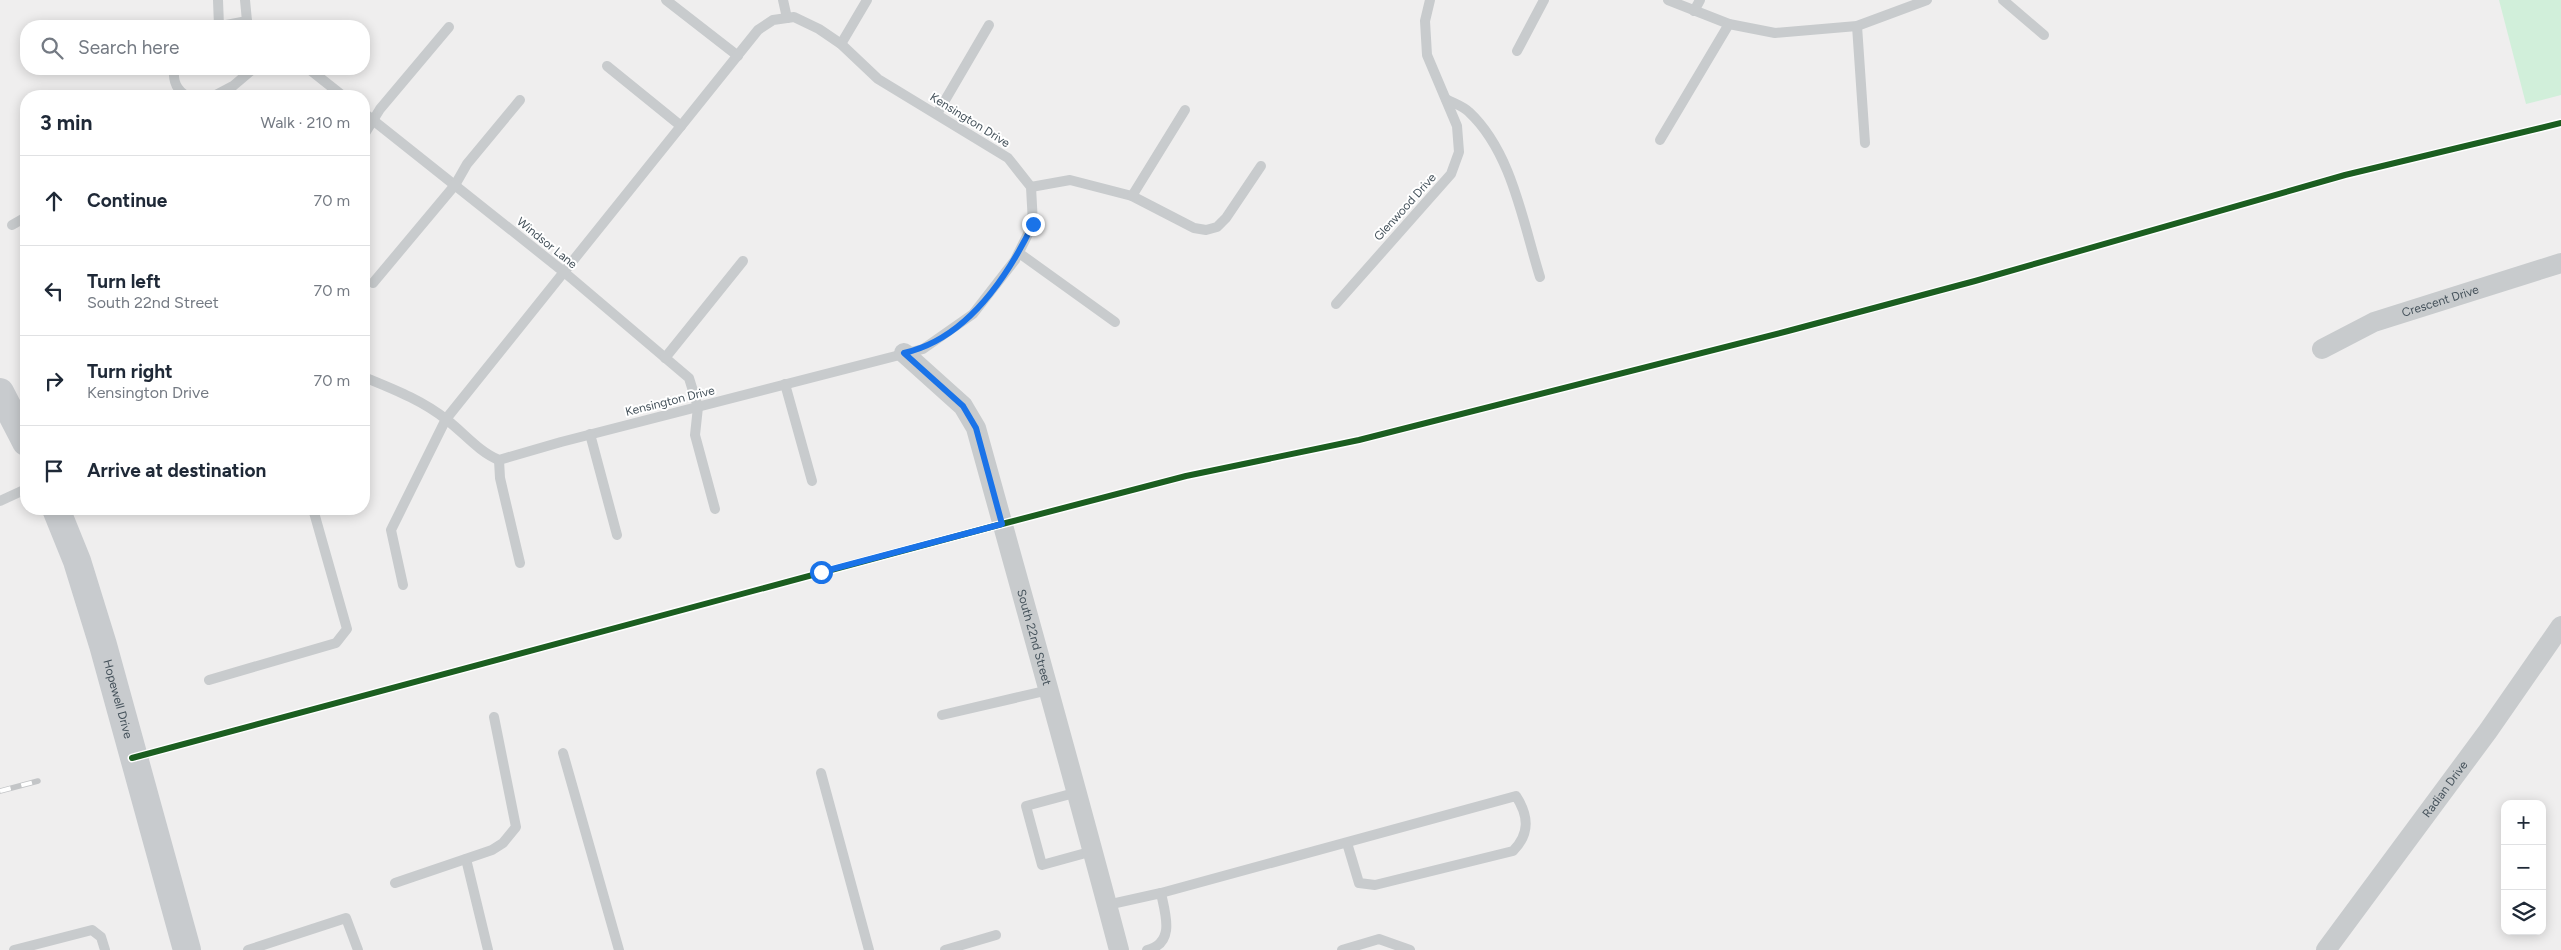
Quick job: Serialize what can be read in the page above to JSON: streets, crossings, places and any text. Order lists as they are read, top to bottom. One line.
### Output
{"streets":{"main road":["Hopewell Drive"],"street":["Crescent Drive","South 22nd Street","Radian Drive"],"lane":["Kensington Drive","Glenwood Drive","Windsor Lane"]},"crossings":[["Kensington Drive","Windsor Lane"],["Kensington Drive","South 22nd Street"]],"page":{"search":"Search here","heading":["3 min","Walk · 210 m"],"list":[["Continue","70 m"],["Turn left","South 22nd Street","70 m"],["Turn right","Kensington Drive","70 m"],"Arrive at destination"],"map_buttons":["+","−"]}}
